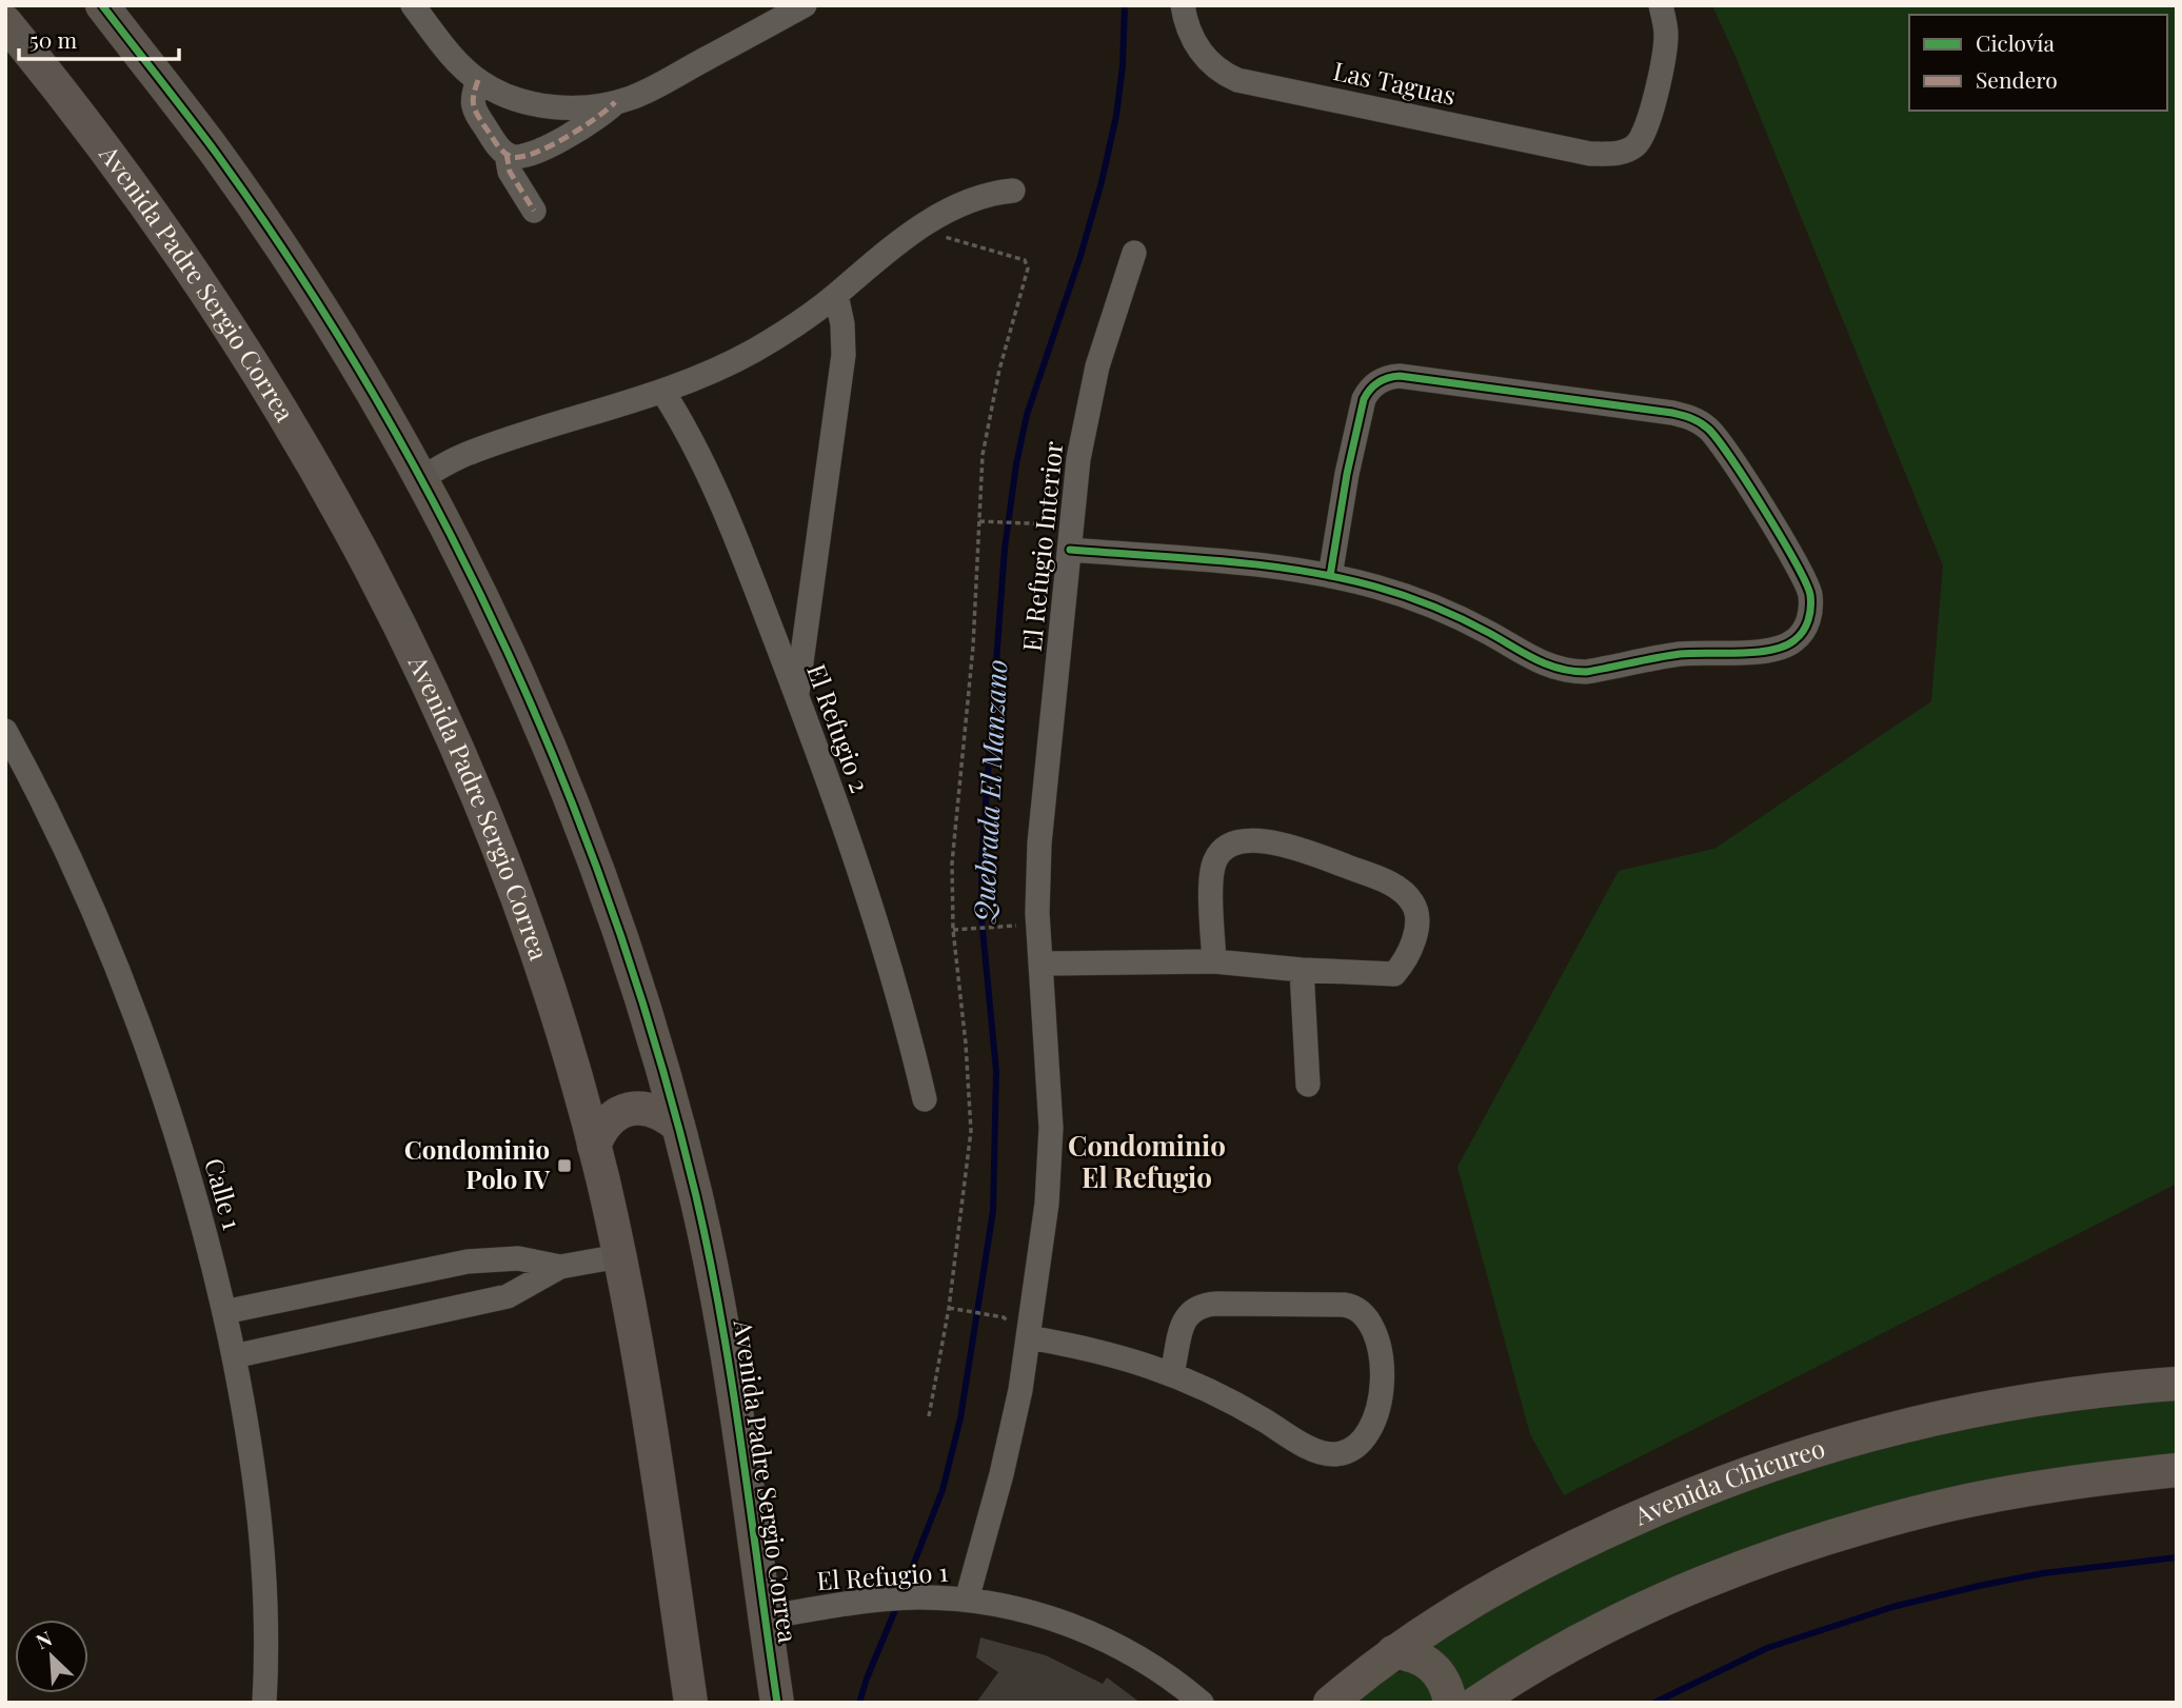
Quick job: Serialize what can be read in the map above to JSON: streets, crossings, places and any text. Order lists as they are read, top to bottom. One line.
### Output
{"streets":{"street":["Las Taguas","Avenida Padre Sergio Correa","El Refugio Interior","El Refugio 2","Calle 1","Avenida Chicureo","El Refugio 1"]},"crossings":[["Avenida Padre Sergio Correa","El Refugio 1"],["El Refugio Interior","El Refugio 1"]],"districts":["Condominio El Refugio"],"water":["Quebrada El Manzano"],"places":{"transit":["Condominio Polo IV"]},"legend":["Ciclovía","Sendero"],"scale_bar":"50 m","north":"top left"}
